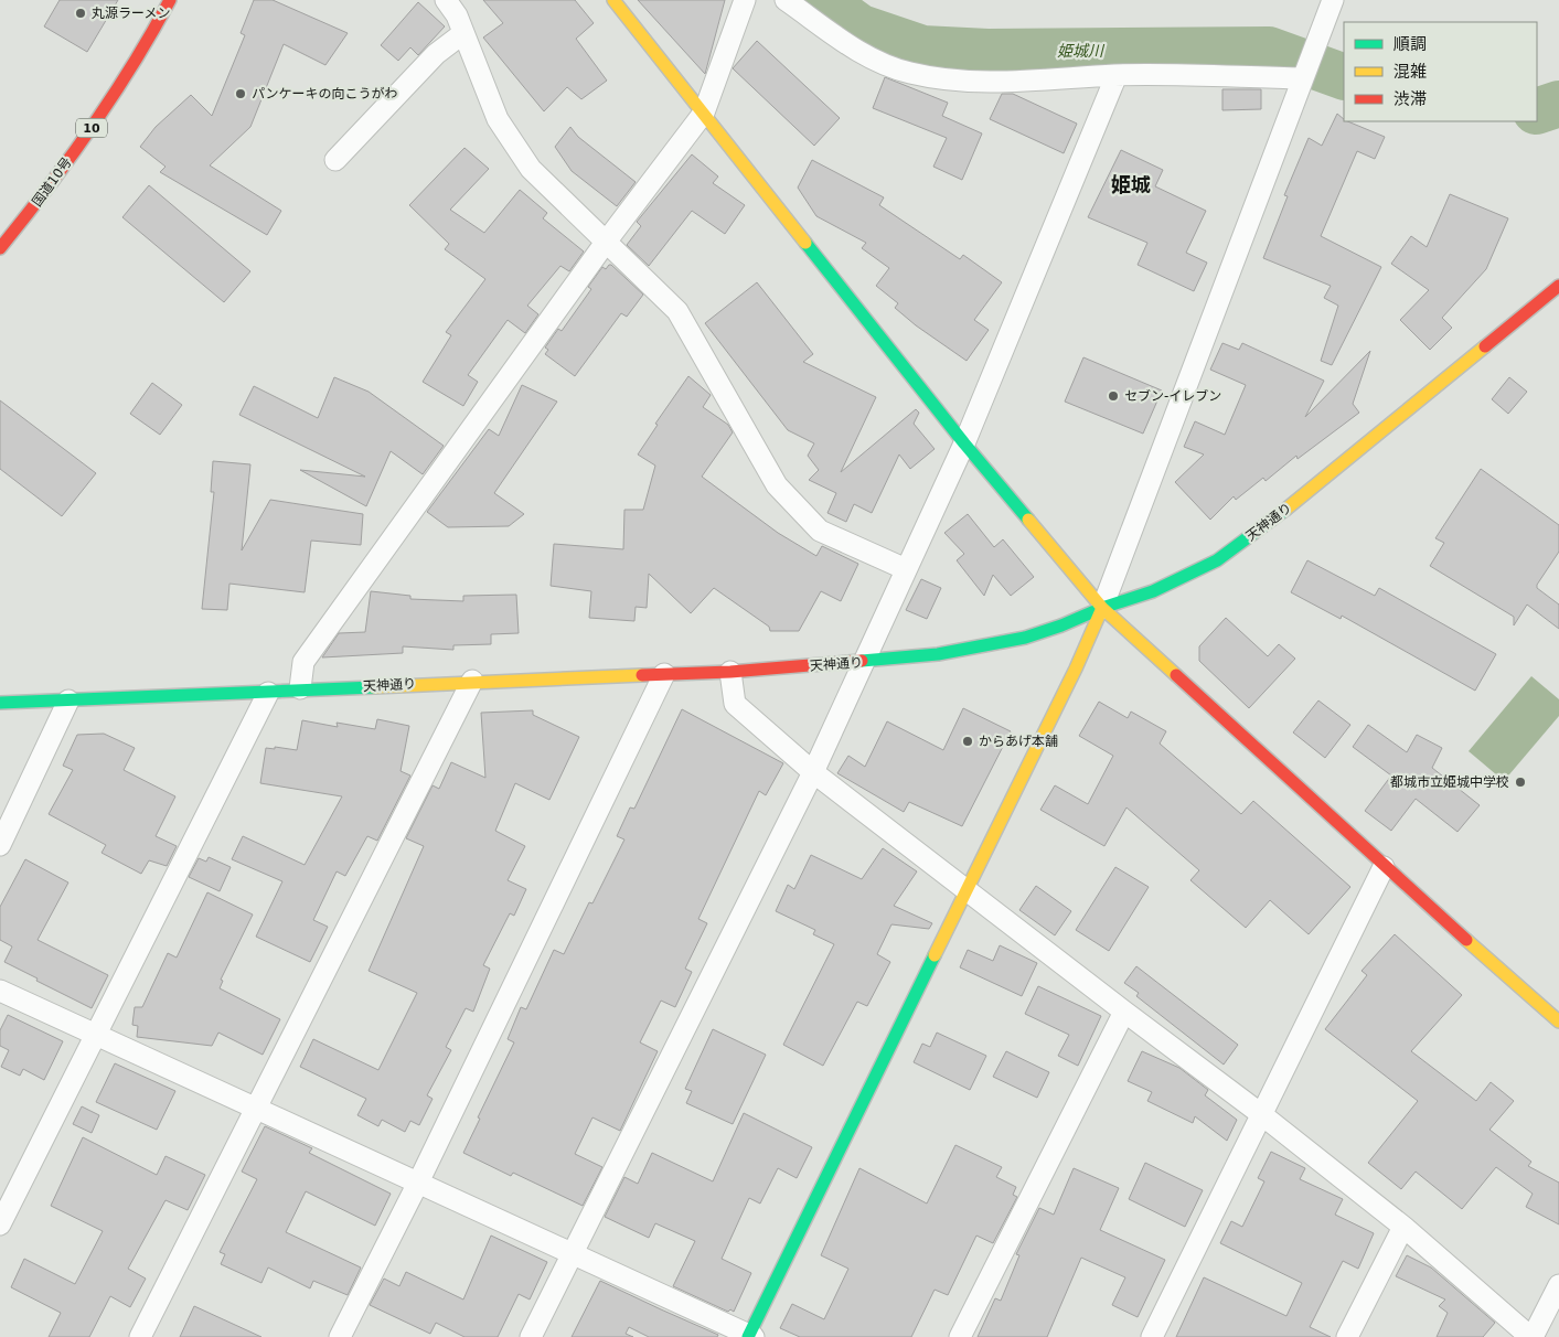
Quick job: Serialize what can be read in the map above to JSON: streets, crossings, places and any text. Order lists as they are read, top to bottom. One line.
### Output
{"streets":{"main road":["10","国道10号","天神通り"]},"districts":["姫城"],"water":["姫城川"],"places":["丸源ラーメン","パンケーキの向こうがわ","セブン-イレブン","からあげ本舗","都城市立姫城中学校"],"legend":["順調","混雑","渋滞"]}
